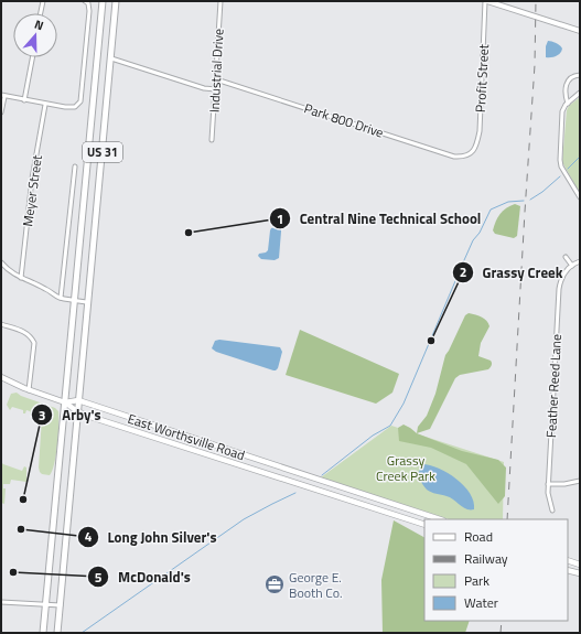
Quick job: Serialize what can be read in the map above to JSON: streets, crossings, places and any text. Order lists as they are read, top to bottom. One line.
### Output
{"streets":{"main road":["US 31","East Worthsville Road"],"street":["Industrial Drive","Profit Street","Park 800 Drive","Meyer Street","Feather Reed Lane"]},"crossings":[["Industrial Drive","Park 800 Drive"],["Profit Street","Park 800 Drive"],["US 31","East Worthsville Road"]],"parks":["Grassy Creek Park"],"places":{"other":["Central Nine Technical School","Grassy Creek","Arby's","Long John Silver's","McDonald's"],"office":["George E. Booth Co."]},"legend":["Road","Railway","Park","Water"],"north":"top"}
